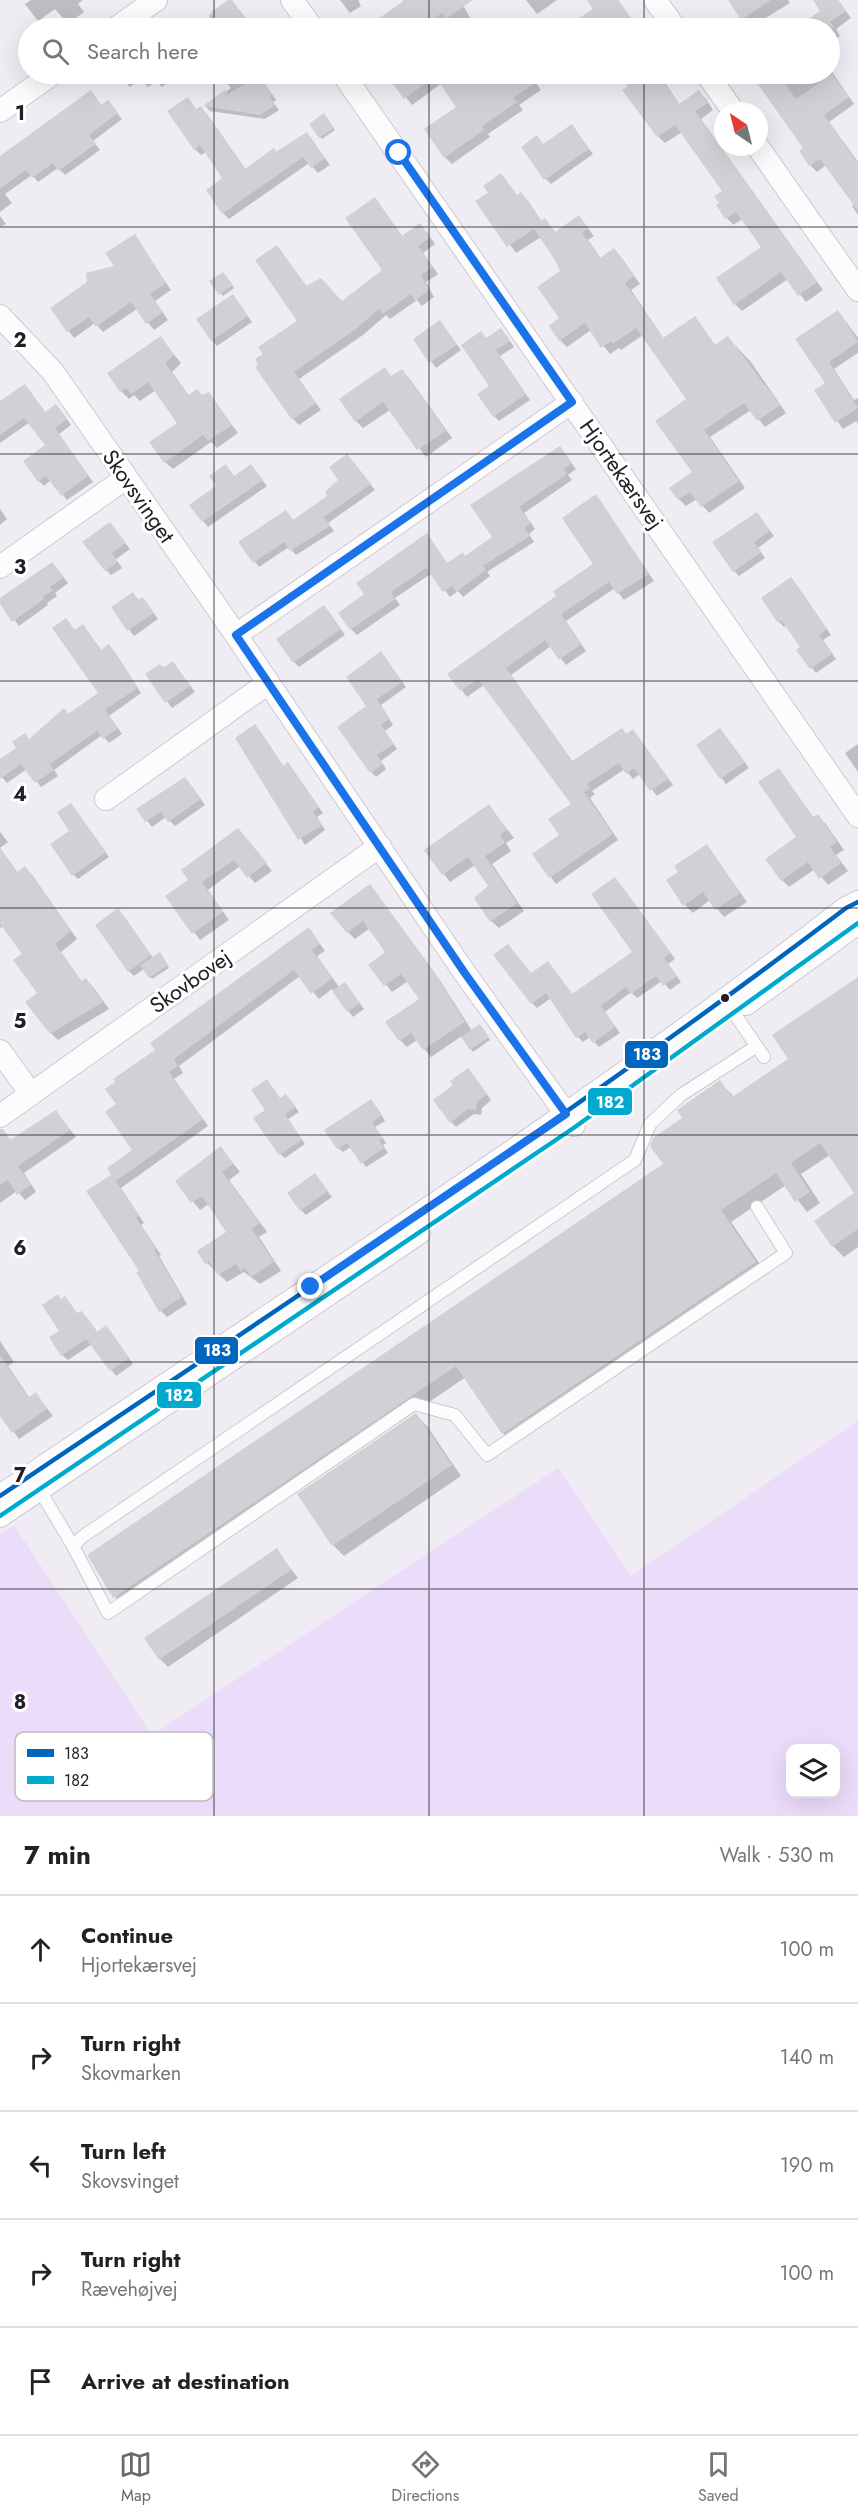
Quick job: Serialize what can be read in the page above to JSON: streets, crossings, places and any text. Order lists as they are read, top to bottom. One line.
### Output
{"streets":{"street":["Hjortekærsvej","Skovsvinget","Skovbovej"]},"crossings":[["Skovsvinget","Skovbovej"]],"lines":["transit line 183","transit line 182"],"legend":["183","182"],"north":"top left","page":{"search":"Search here","heading":["7 min","Walk · 530 m"],"list":[["Continue","Hjortekærsvej","100 m"],["Turn right","Skovmarken","140 m"],["Turn left","Skovsvinget","190 m"],["Turn right","Rævehøjvej","100 m"],"Arrive at destination"],"nav":["Map","Directions","Saved"]},"grid":{"rows":["1","2","3","4","5","6","7","8"]}}
